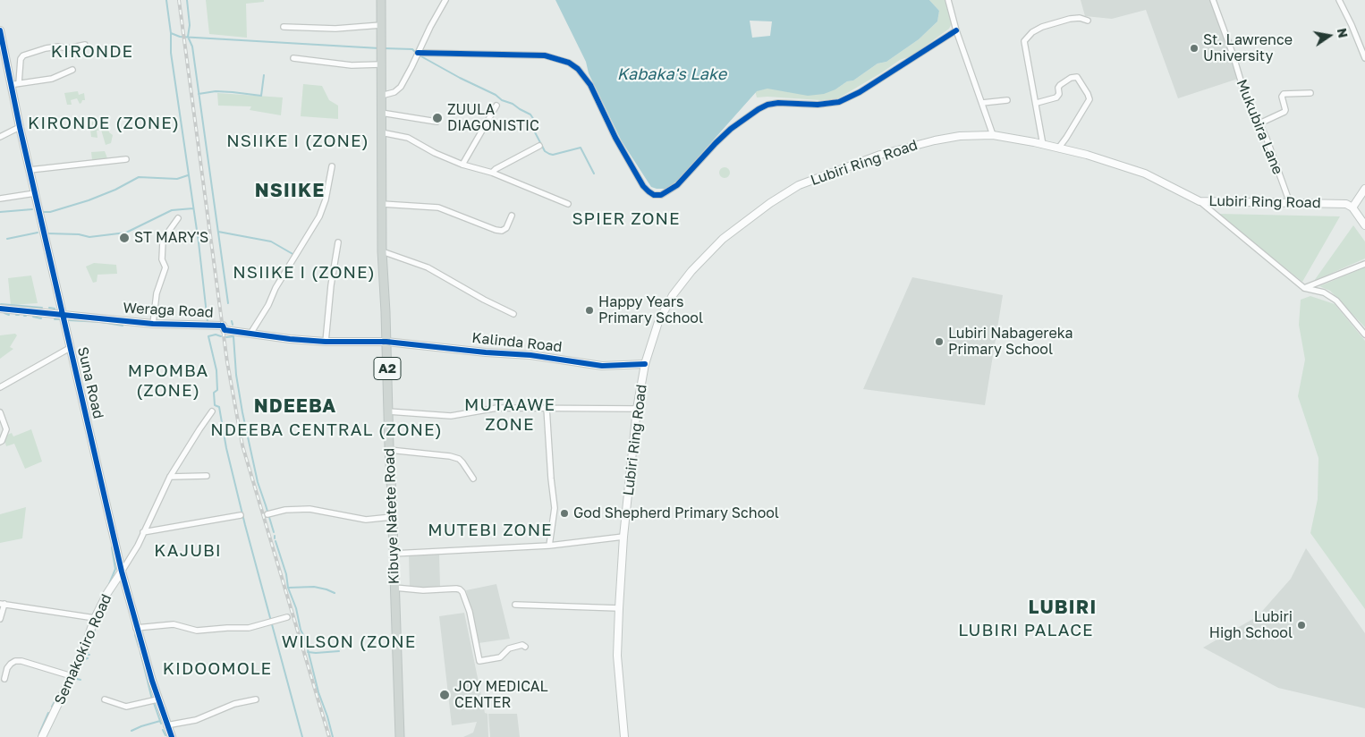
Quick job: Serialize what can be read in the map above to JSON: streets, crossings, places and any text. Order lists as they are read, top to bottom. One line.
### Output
{"streets":{"main road":["A2","Kibuye Natete Road"],"street":["Mukubira Lane","Lubiri Ring Road","Weraga Road","Kalinda Road","Suna Road","Semakokiro Road"]},"crossings":[["Mukubira Lane","Lubiri Ring Road"],["Lubiri Ring Road","Kalinda Road"],["Weraga Road","Kalinda Road"],["Weraga Road","Suna Road"],["Weraga Road","Kibuye Natete Road"],["Kalinda Road","Kibuye Natete Road"],["Suna Road","Semakokiro Road"]],"districts":["KIRONDE","KIRONDE (ZONE)","NSIIKE I (ZONE)","NSIIKE","SPIER ZONE","NSIIKE I (ZONE)","MPOMBA (ZONE)","MUTAAWE ZONE","NDEEBA","NDEEBA CENTRAL (ZONE)","MUTEBI ZONE","KAJUBI","LUBIRI","LUBIRI PALACE","WILSON (ZONE","KIDOOMOLE"],"water":["Kabaka's Lake"],"places":["St. Lawrence University","ZUULA DIAGONISTIC","ST MARY'S","Happy Years Primary School","Lubiri Nabagereka Primary School","God Shepherd Primary School","Lubiri High School","JOY MEDICAL CENTER"],"north":"right"}
